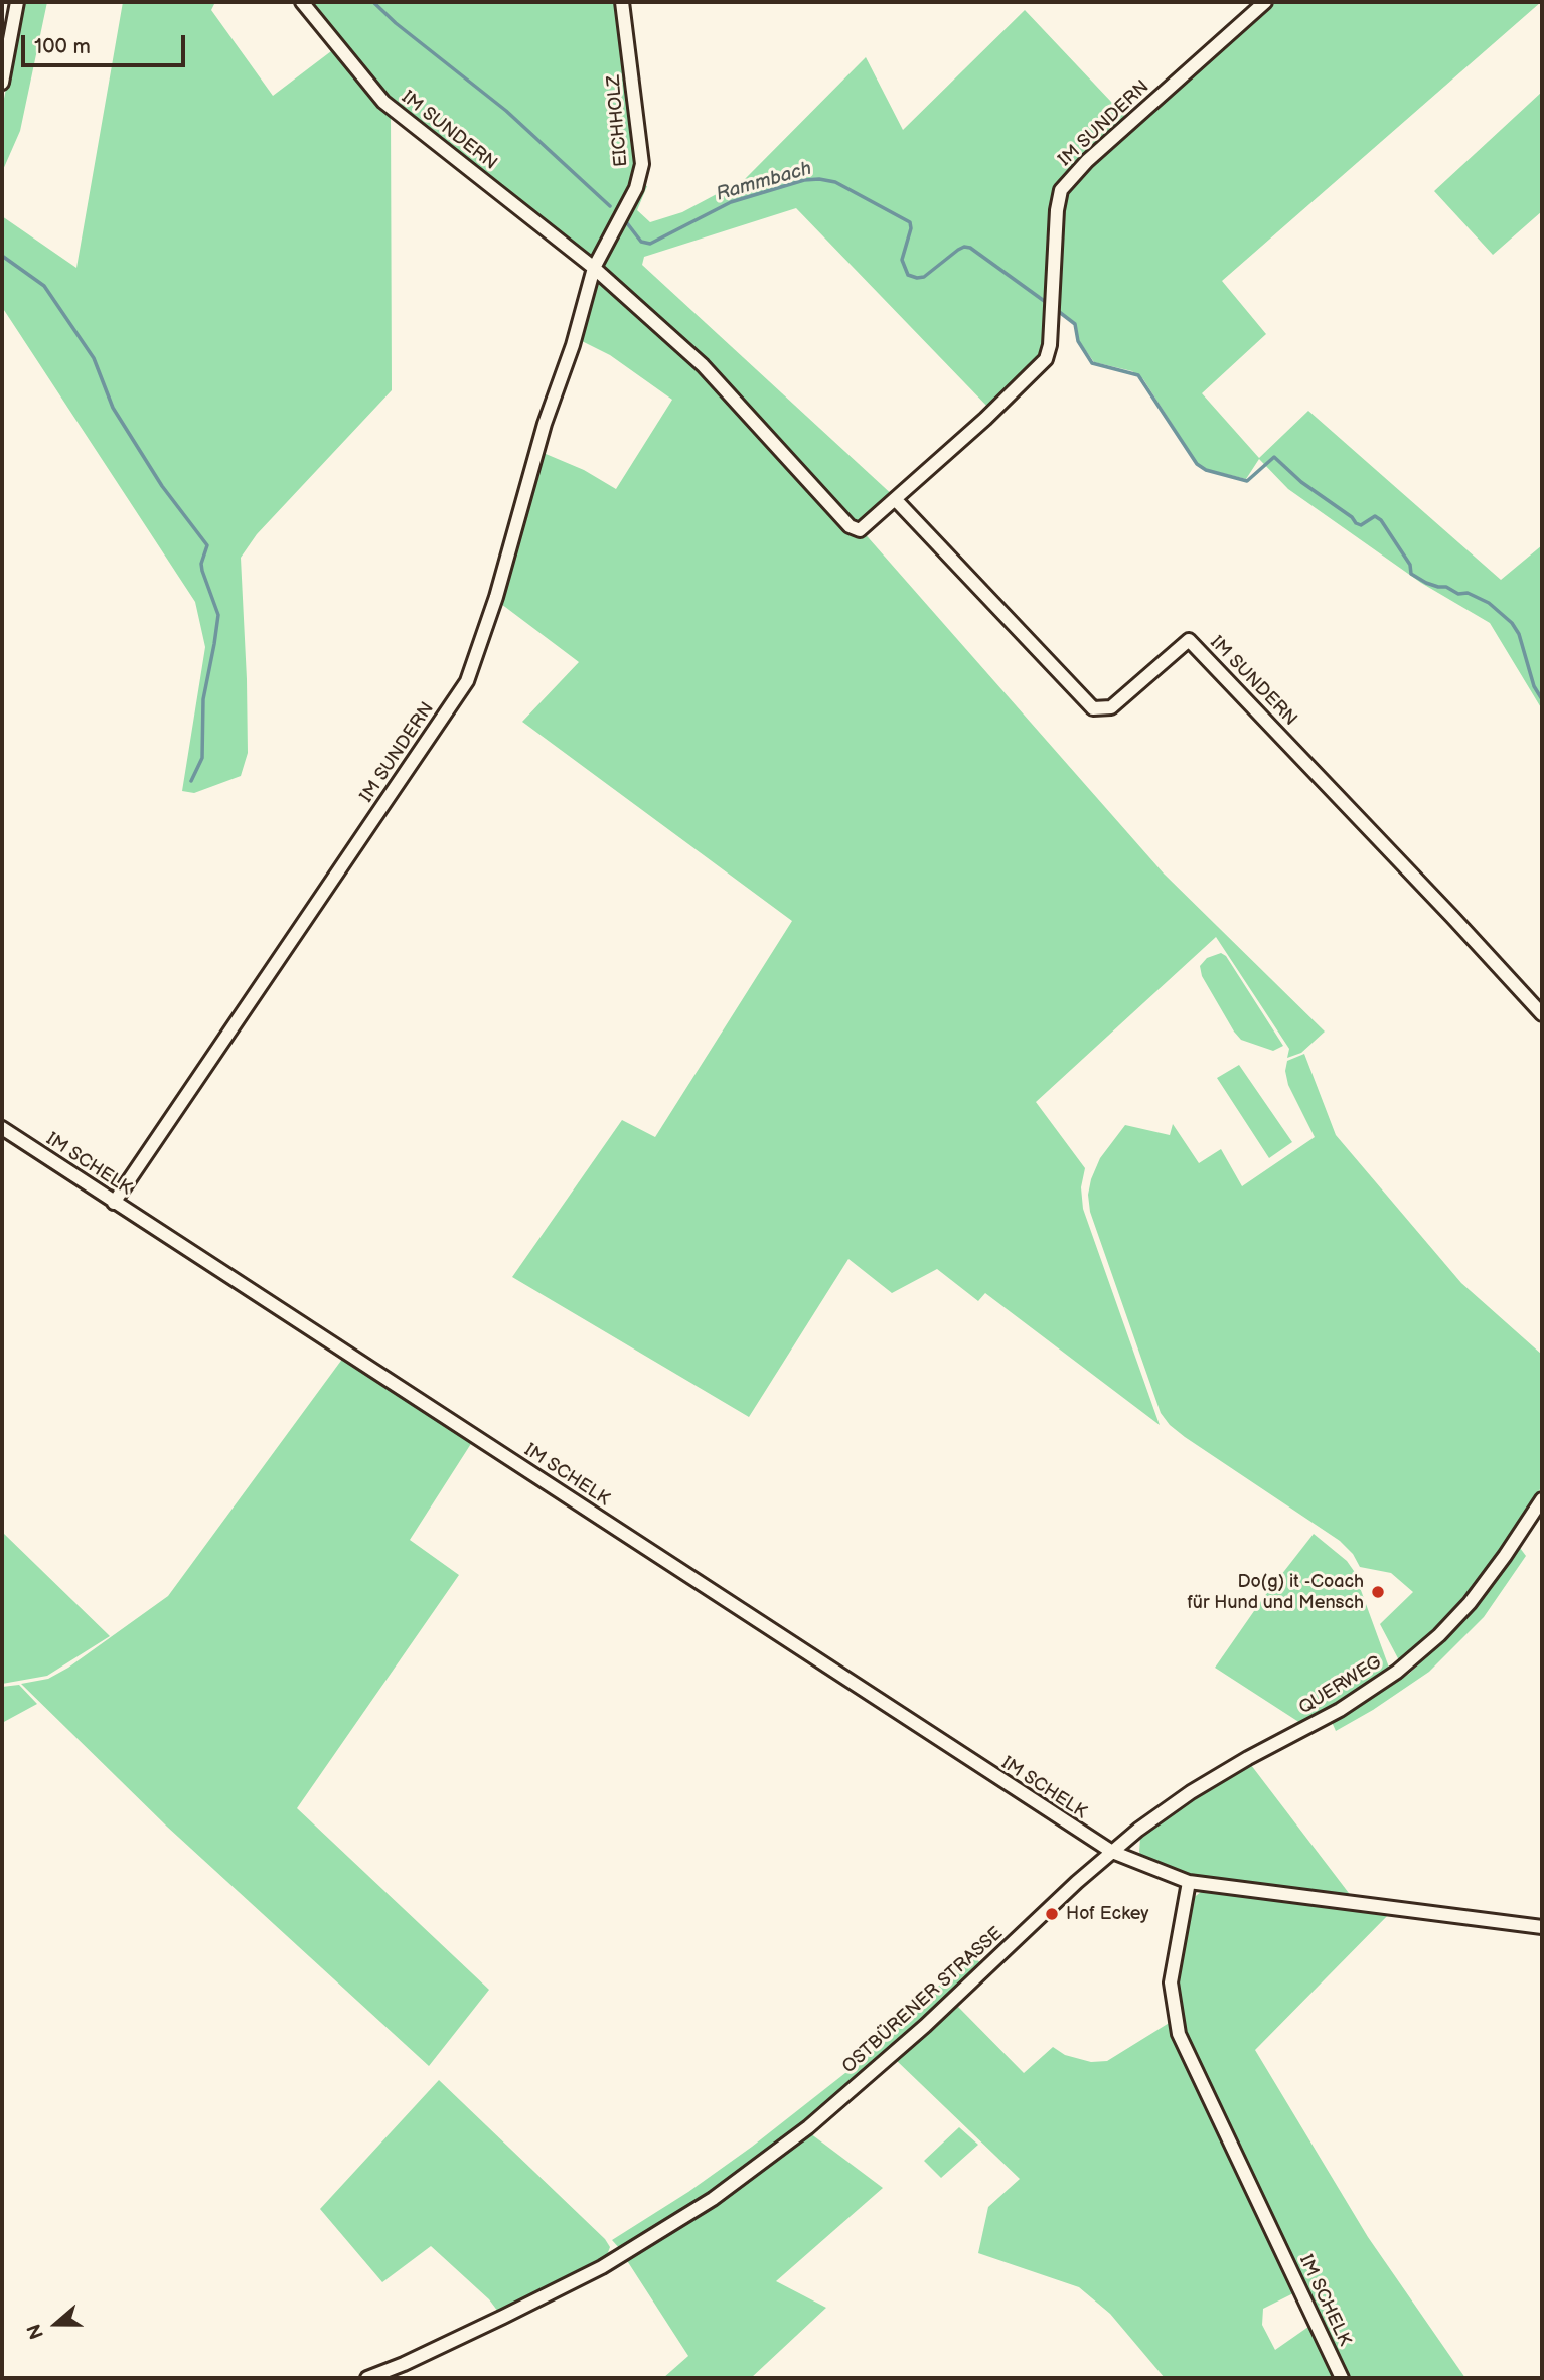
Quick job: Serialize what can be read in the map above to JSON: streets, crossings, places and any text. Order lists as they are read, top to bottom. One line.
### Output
{"streets":{"street":["EICHHOLZ","IM SUNDERN","IM SCHELK","QUERWEG","OSTBÜRENER STRASSE"]},"crossings":[["EICHHOLZ","IM SUNDERN"],["IM SUNDERN","IM SCHELK"],["IM SCHELK","QUERWEG"],["IM SCHELK","OSTBÜRENER STRASSE"],["QUERWEG","OSTBÜRENER STRASSE"]],"water":["Rammbach"],"places":["Do(g) it -Coach für Hund und Mensch","Hof Eckey"],"scale_bar":"100 m","north":"left"}
